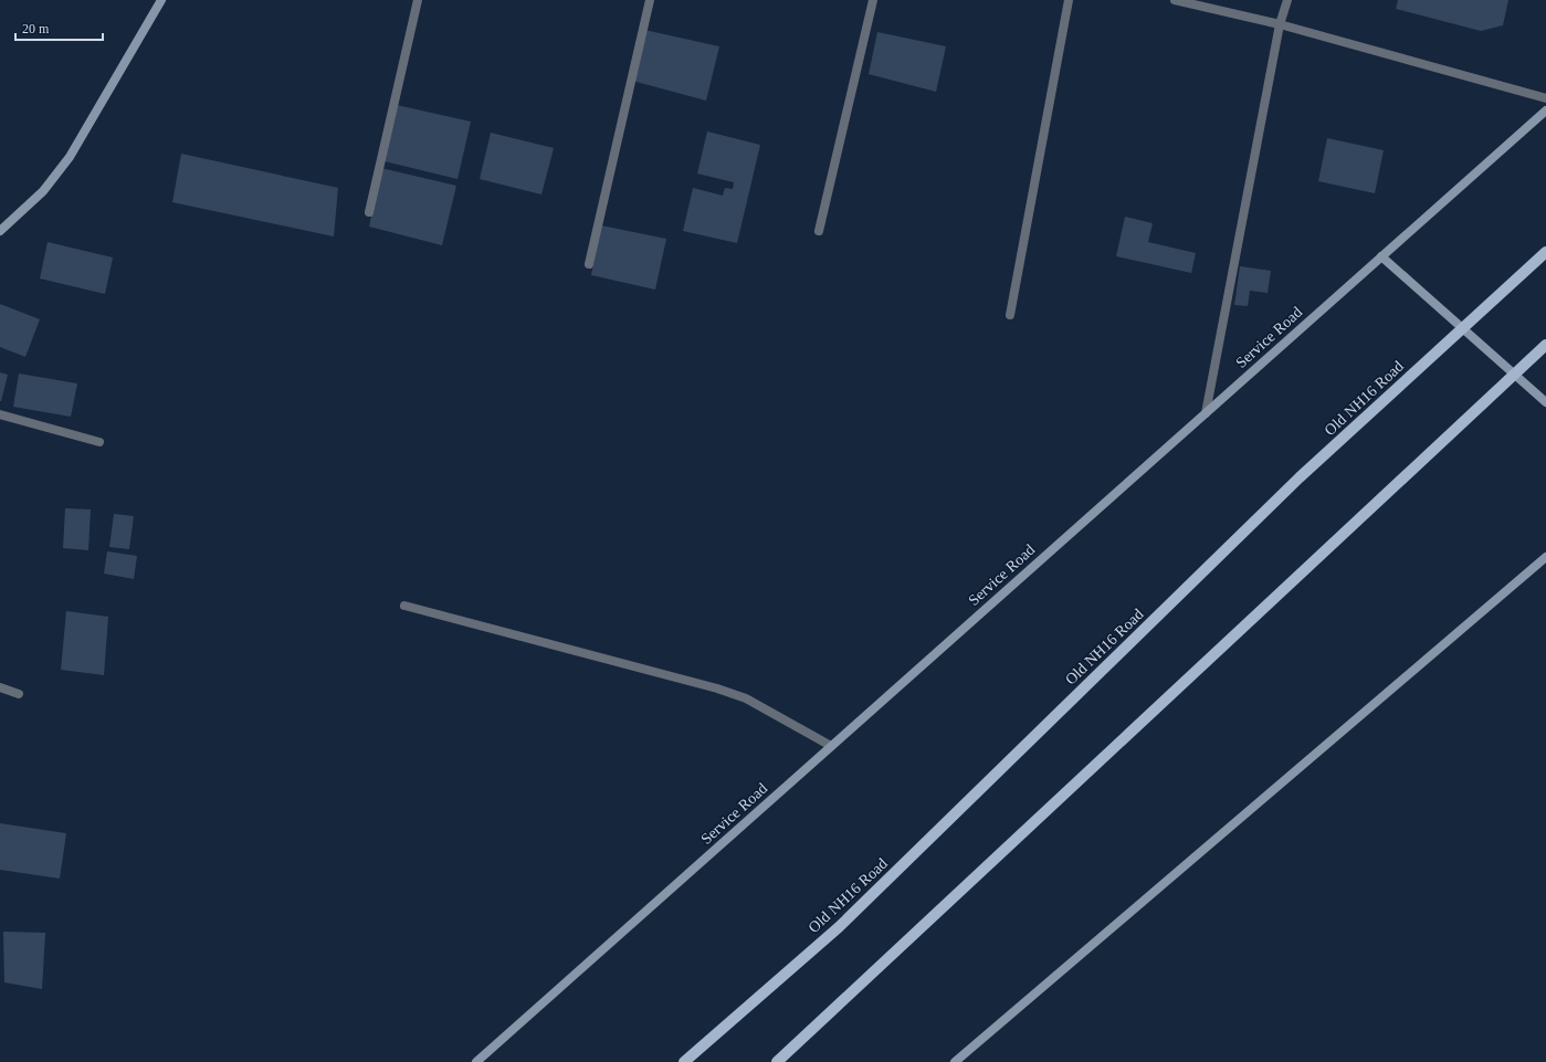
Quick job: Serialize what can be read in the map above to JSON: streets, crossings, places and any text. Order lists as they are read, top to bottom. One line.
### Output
{"streets":{"main road":["Old NH16 Road"],"street":["Service Road"]},"scale_bar":"20 m"}
